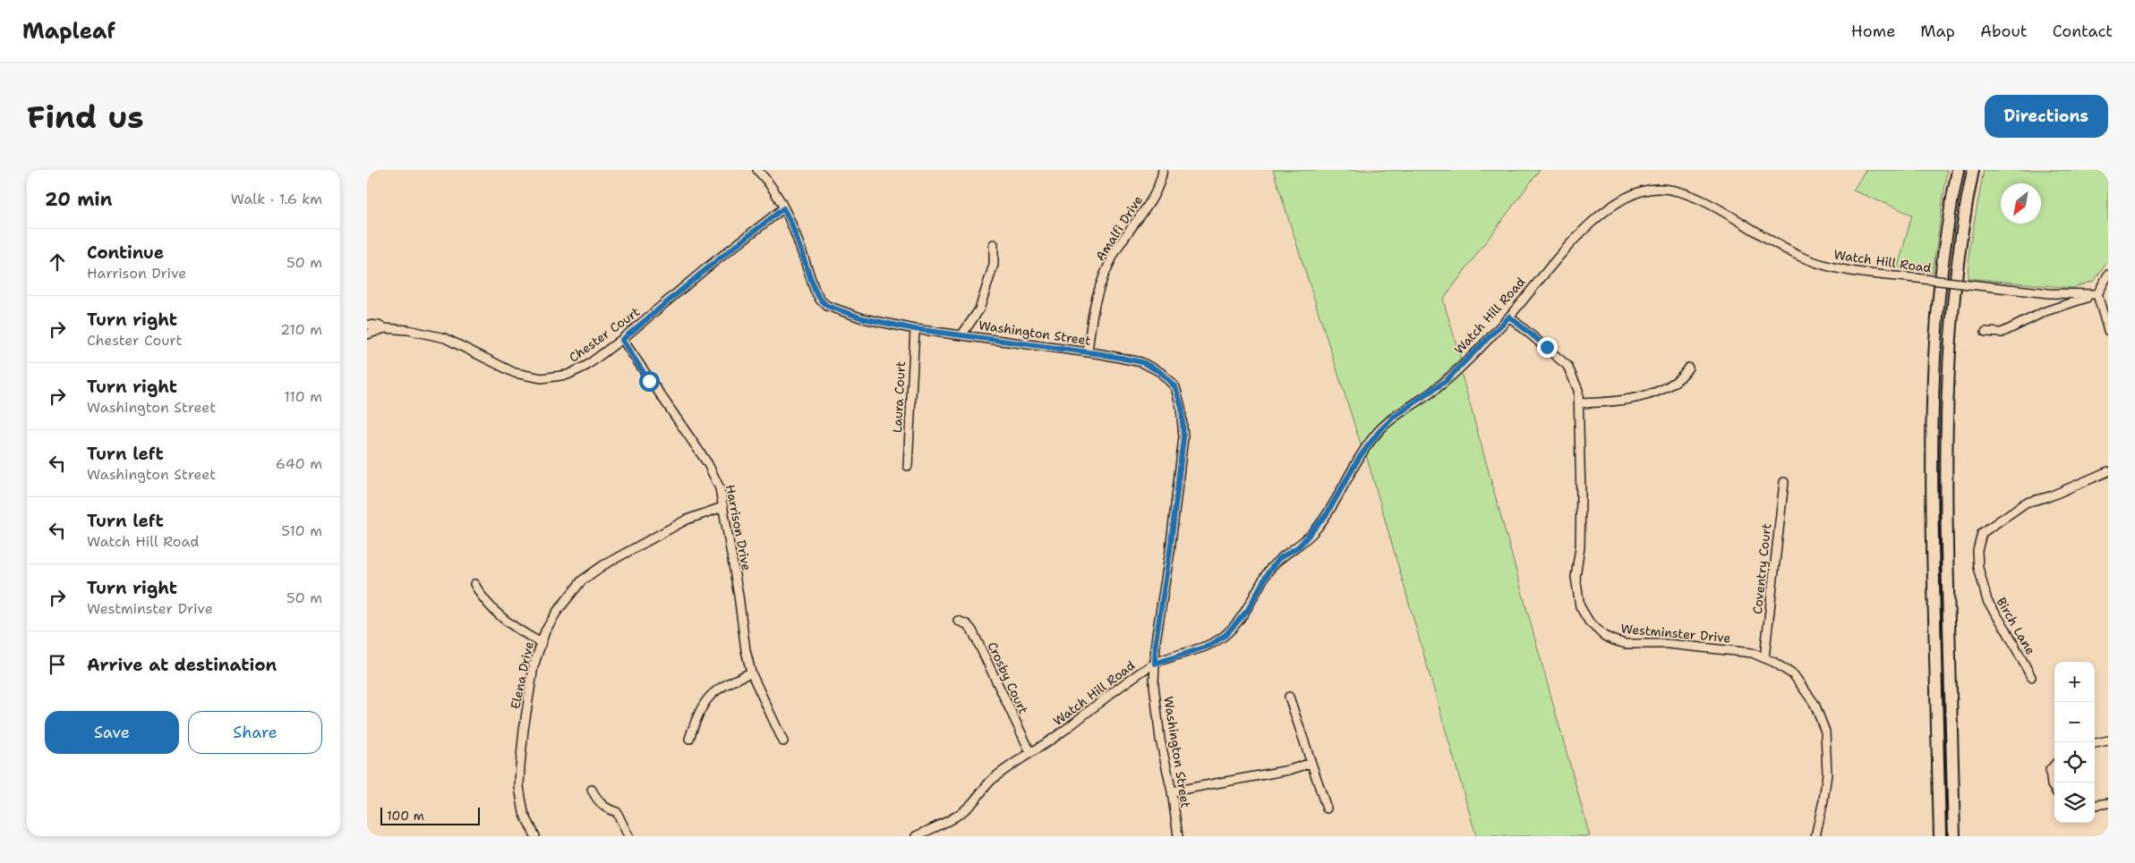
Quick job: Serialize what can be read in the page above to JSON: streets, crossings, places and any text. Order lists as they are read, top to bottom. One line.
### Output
{"streets":{"street":["Amalfi Drive","Watch Hill Road","Washington Street","Chester Court","Laura Court","Harrison Drive","Coventry Court","Birch Lane","Westminster Drive","Elena Drive","Crosby Court"]},"crossings":[["Amalfi Drive","Washington Street"],["Watch Hill Road","Washington Street"],["Watch Hill Road","Westminster Drive"],["Watch Hill Road","Crosby Court"],["Washington Street","Chester Court"],["Washington Street","Laura Court"],["Chester Court","Harrison Drive"],["Harrison Drive","Elena Drive"],["Coventry Court","Westminster Drive"]],"scale_bar":"100 m","north":"bottom left","page":{"header":"Mapleaf","nav":["Home","Map","About","Contact"],"buttons":["Directions",["Save","Share"]],"title":"Find us","heading":["20 min","Walk · 1.6 km"],"list":[["Continue","Harrison Drive","50 m"],["Turn right","Chester Court","210 m"],["Turn right","Washington Street","110 m"],["Turn left","Washington Street","640 m"],["Turn left","Watch Hill Road","510 m"],["Turn right","Westminster Drive","50 m"],"Arrive at destination"],"map_buttons":["+","−"],"scale":"100 m"}}
